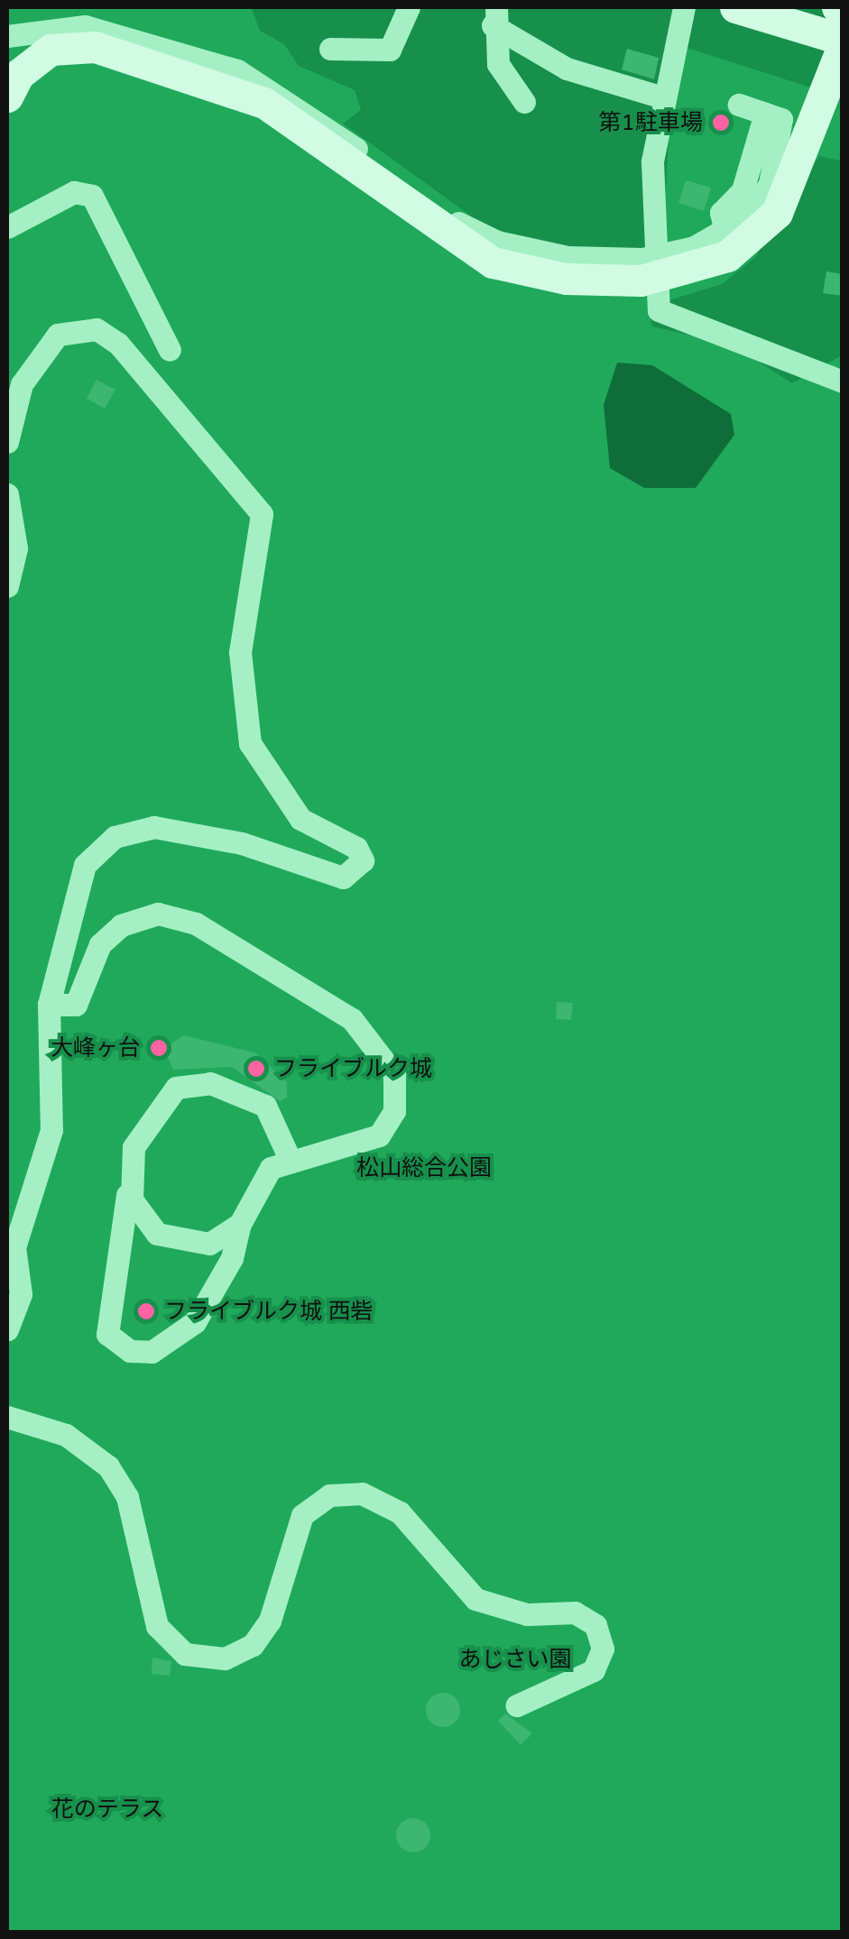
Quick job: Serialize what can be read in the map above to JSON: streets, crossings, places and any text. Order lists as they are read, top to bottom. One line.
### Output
{"parks":["松山総合公園","あじさい園","花のテラス"],"places":["第1駐車場","大峰ヶ台","フライブルク城","フライブルク城 西砦"]}
